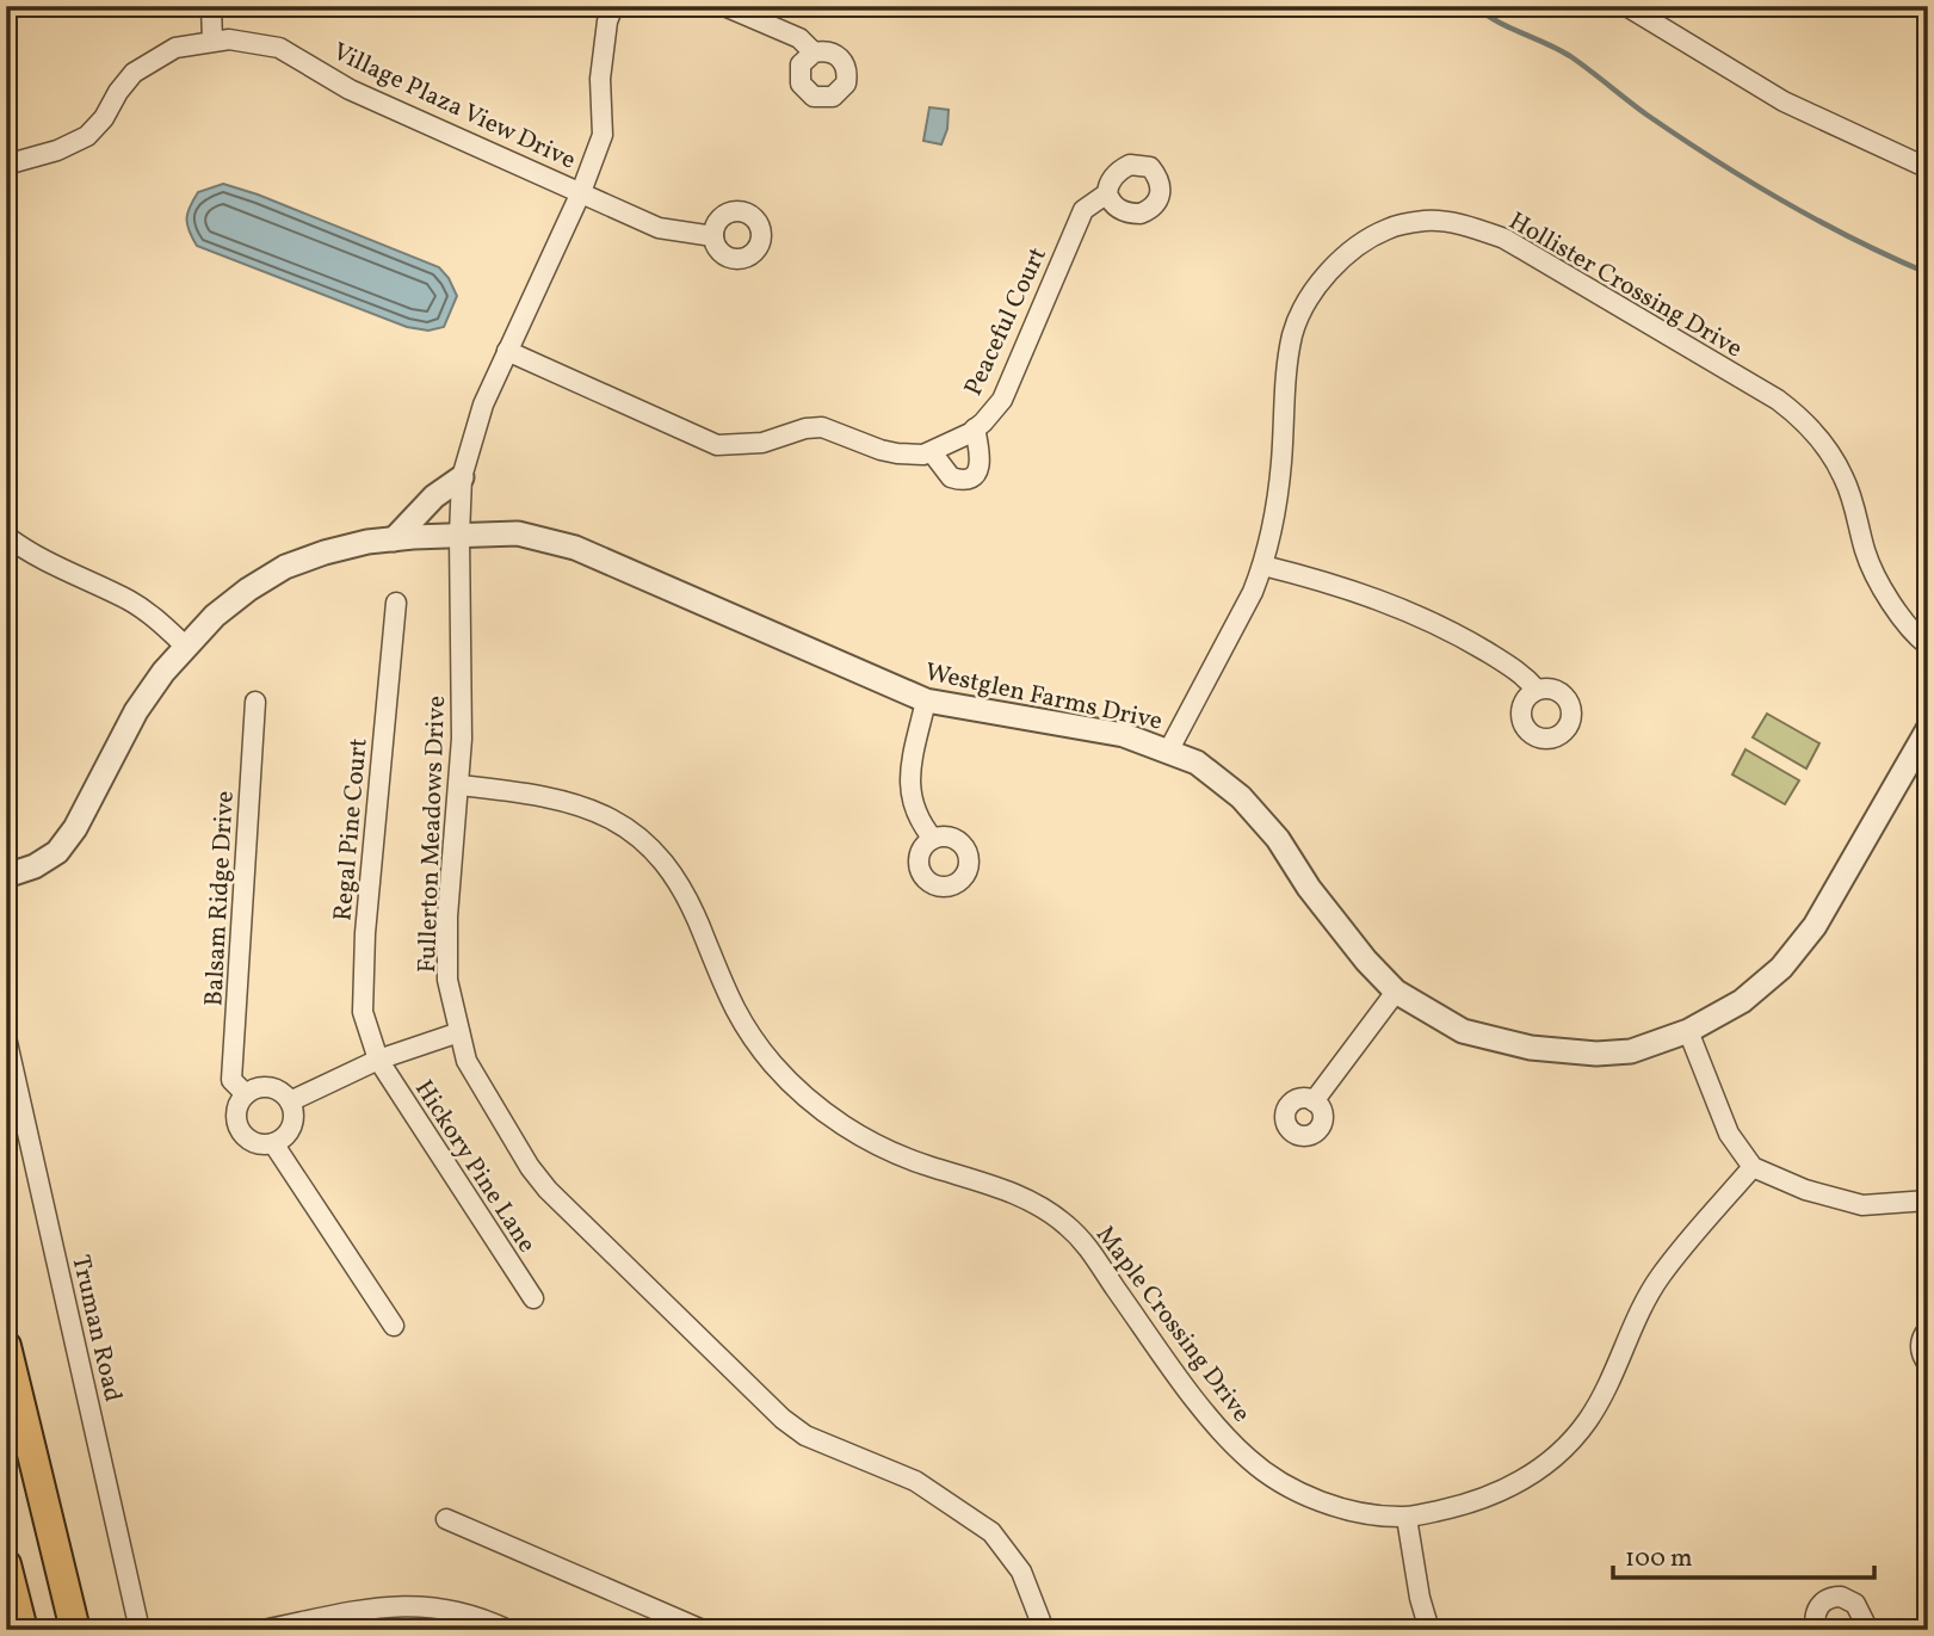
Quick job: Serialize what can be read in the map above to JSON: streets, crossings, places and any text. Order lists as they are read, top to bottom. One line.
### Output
{"streets":{"street":["Village Plaza View Drive","Hollister Crossing Drive","Peaceful Court","Westglen Farms Drive","Regal Pine Court","Fullerton Meadows Drive","Balsam Ridge Drive","Hickory Pine Lane","Maple Crossing Drive","Truman Road"]},"crossings":[["Village Plaza View Drive","Fullerton Meadows Drive"],["Hollister Crossing Drive","Westglen Farms Drive"],["Peaceful Court","Fullerton Meadows Drive"],["Westglen Farms Drive","Fullerton Meadows Drive"],["Regal Pine Court","Hickory Pine Lane"],["Fullerton Meadows Drive","Maple Crossing Drive"]],"scale_bar":"100 m"}
